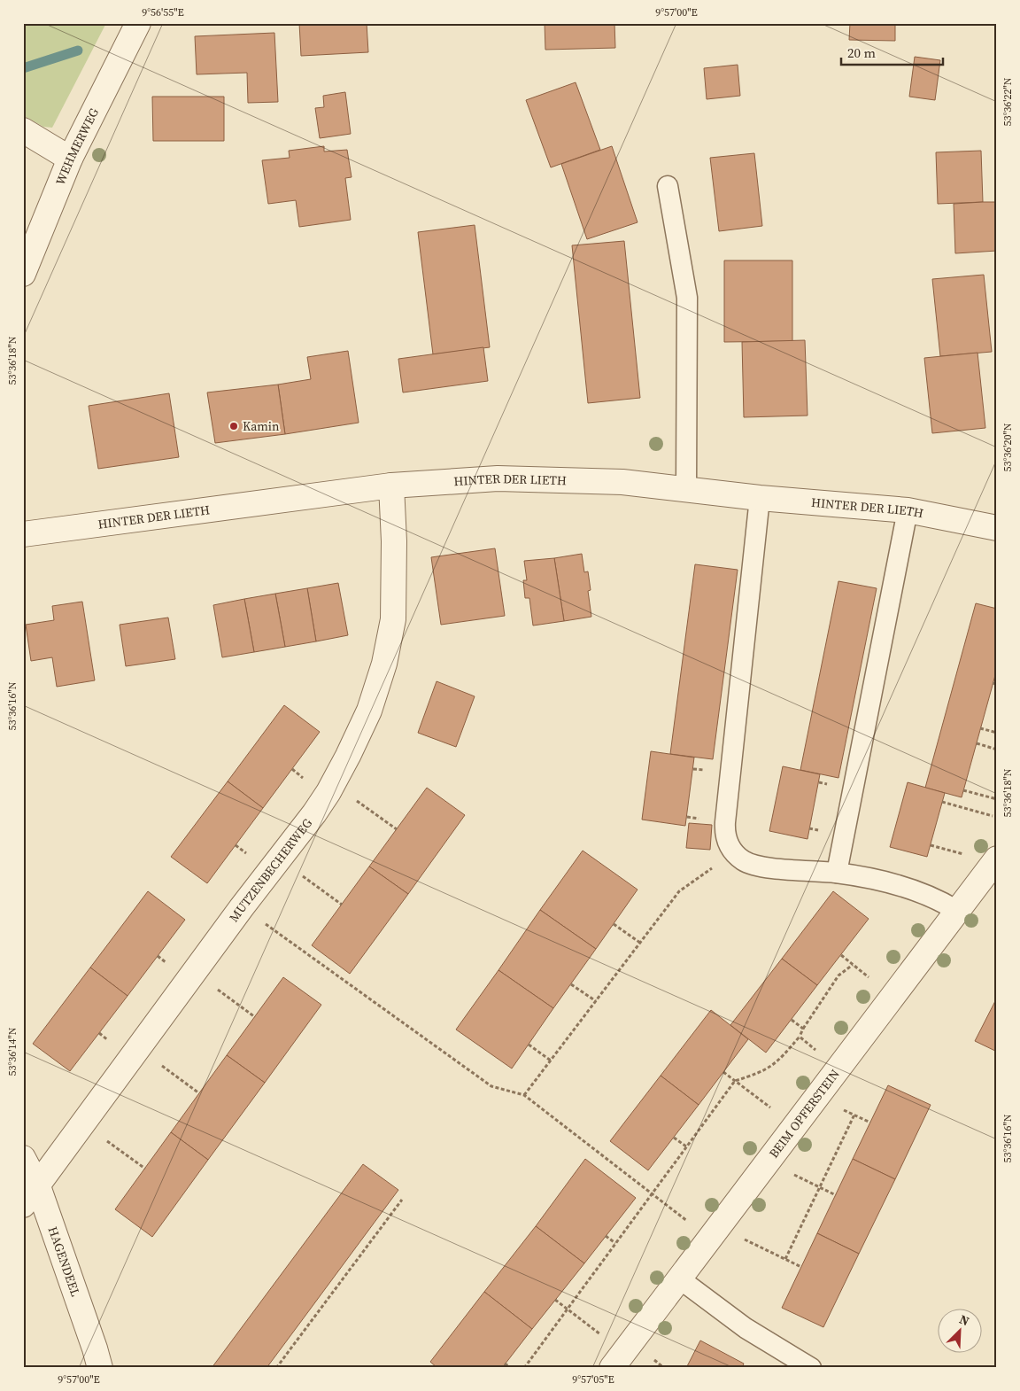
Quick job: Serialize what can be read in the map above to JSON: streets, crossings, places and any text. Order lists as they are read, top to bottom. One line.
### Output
{"streets":{"street":["WEHMERWEG","HINTER DER LIETH","MUTZENBECHERWEG","BEIM OPFERSTEIN","HAGENDEEL"]},"crossings":[["HINTER DER LIETH","MUTZENBECHERWEG"],["MUTZENBECHERWEG","HAGENDEEL"]],"places":["Kamin"],"scale_bar":"20 m","north":"top right","coordinates":["9°56'55\"E","9°57'00\"E","53°36'22\"N","53°36'18\"N","53°36'20\"N","53°36'16\"N","53°36'14\"N","9°57'05\"E"]}
